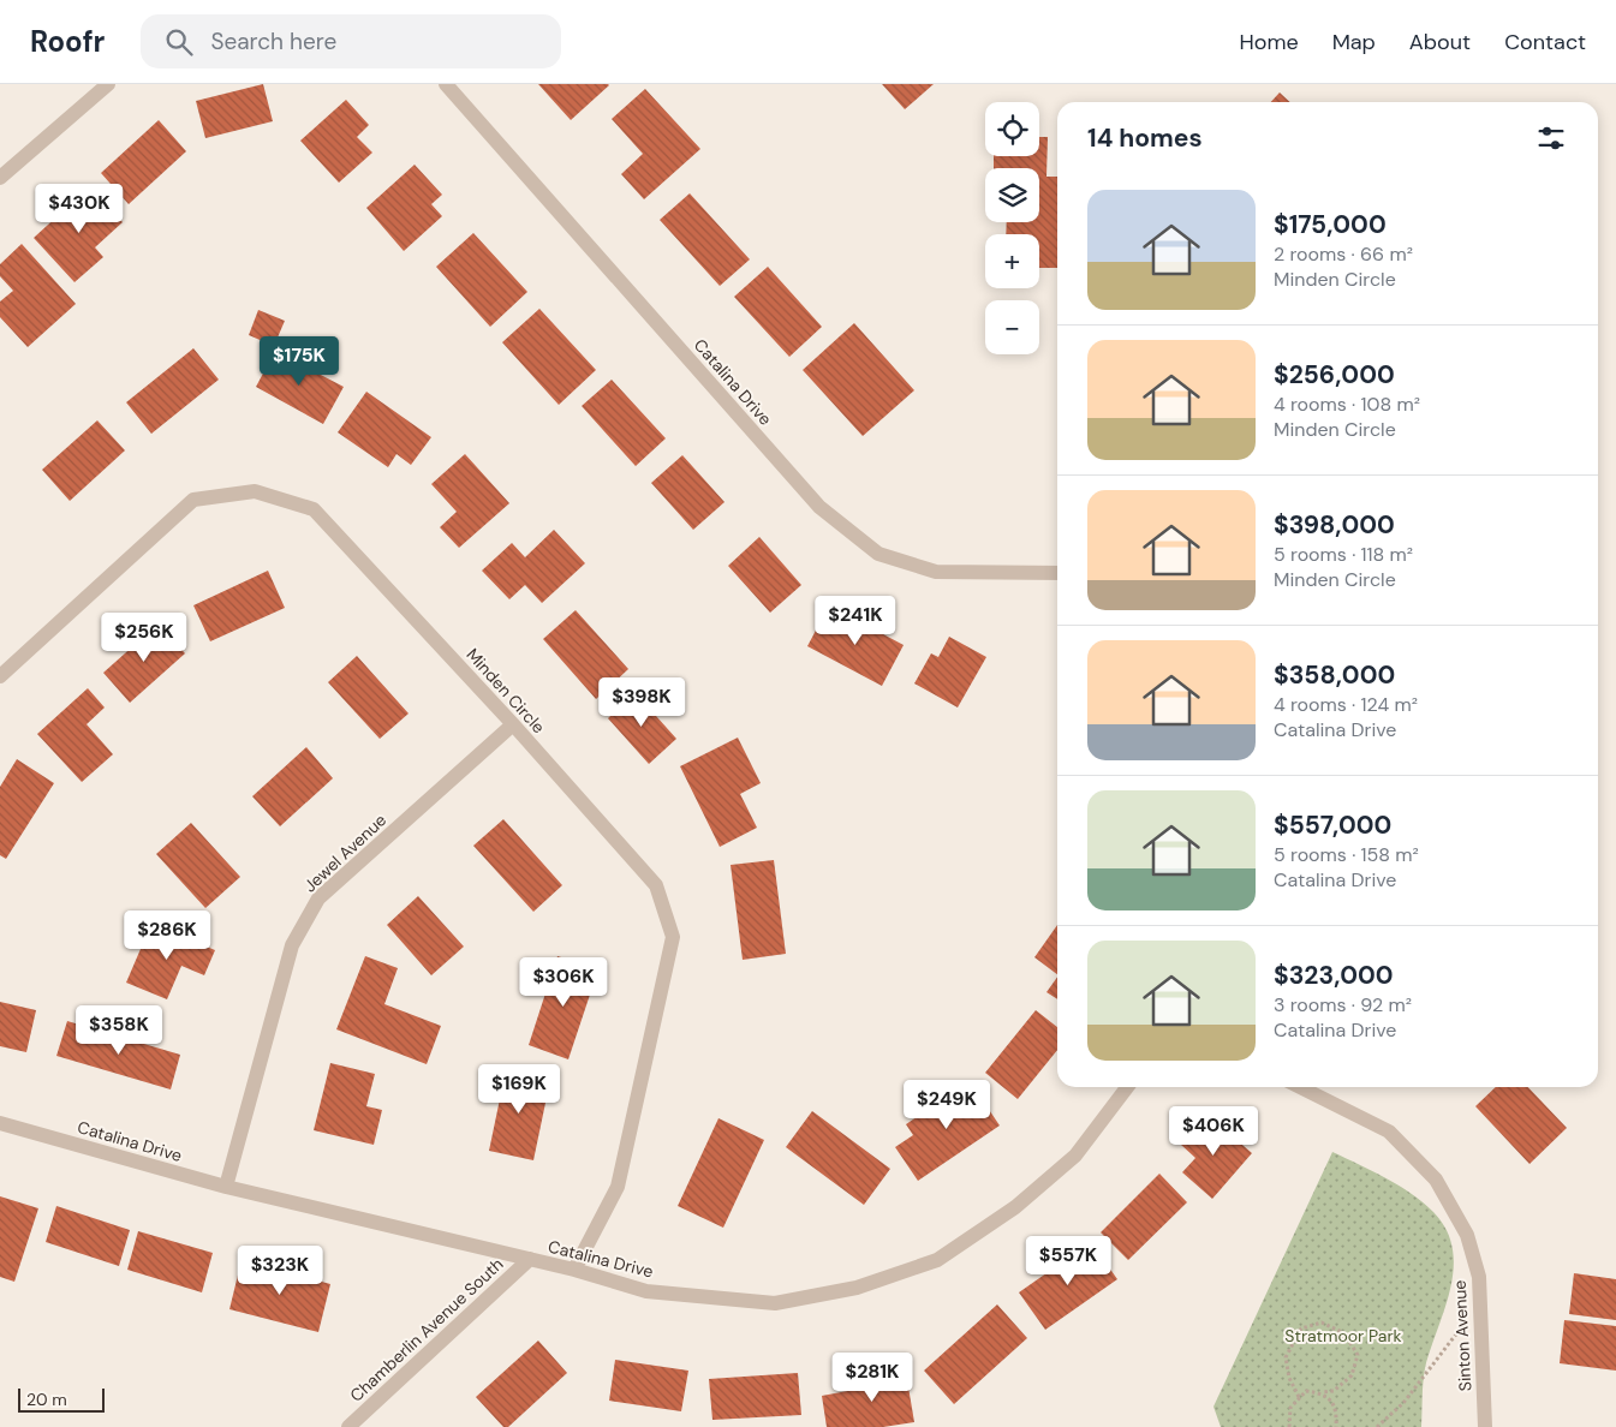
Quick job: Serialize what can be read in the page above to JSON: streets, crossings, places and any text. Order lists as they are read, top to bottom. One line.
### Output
{"streets":{"street":["Catalina Drive","Minden Circle","Jewel Avenue","Chamberlin Avenue South","Sinton Avenue"]},"crossings":[["Catalina Drive","Minden Circle"],["Catalina Drive","Jewel Avenue"],["Catalina Drive","Chamberlin Avenue South"],["Minden Circle","Jewel Avenue"]],"parks":["Stratmoor Park"],"scale_bar":"20 m","page":{"header":"Roofr","search":"Search here","nav":["Home","Map","About","Contact"],"map_buttons":["+","−"],"heading":"14 homes","list":[{"name":"$175,000","note":"2 rooms · 66 m² · Minden Circle"},{"name":"$256,000","note":"4 rooms · 108 m² · Minden Circle"},{"name":"$398,000","note":"5 rooms · 118 m² · Minden Circle"},{"name":"$358,000","note":"4 rooms · 124 m² · Catalina Drive"},{"name":"$557,000","note":"5 rooms · 158 m² · Catalina Drive"},{"name":"$323,000","note":"3 rooms · 92 m² · Catalina Drive"}],"price":["$430K","$175K","$241K","$256K","$398K","$286K","$306K","$358K","$169K","$249K","$406K","$557K","$323K","$281K"],"scale":"20 m"}}
